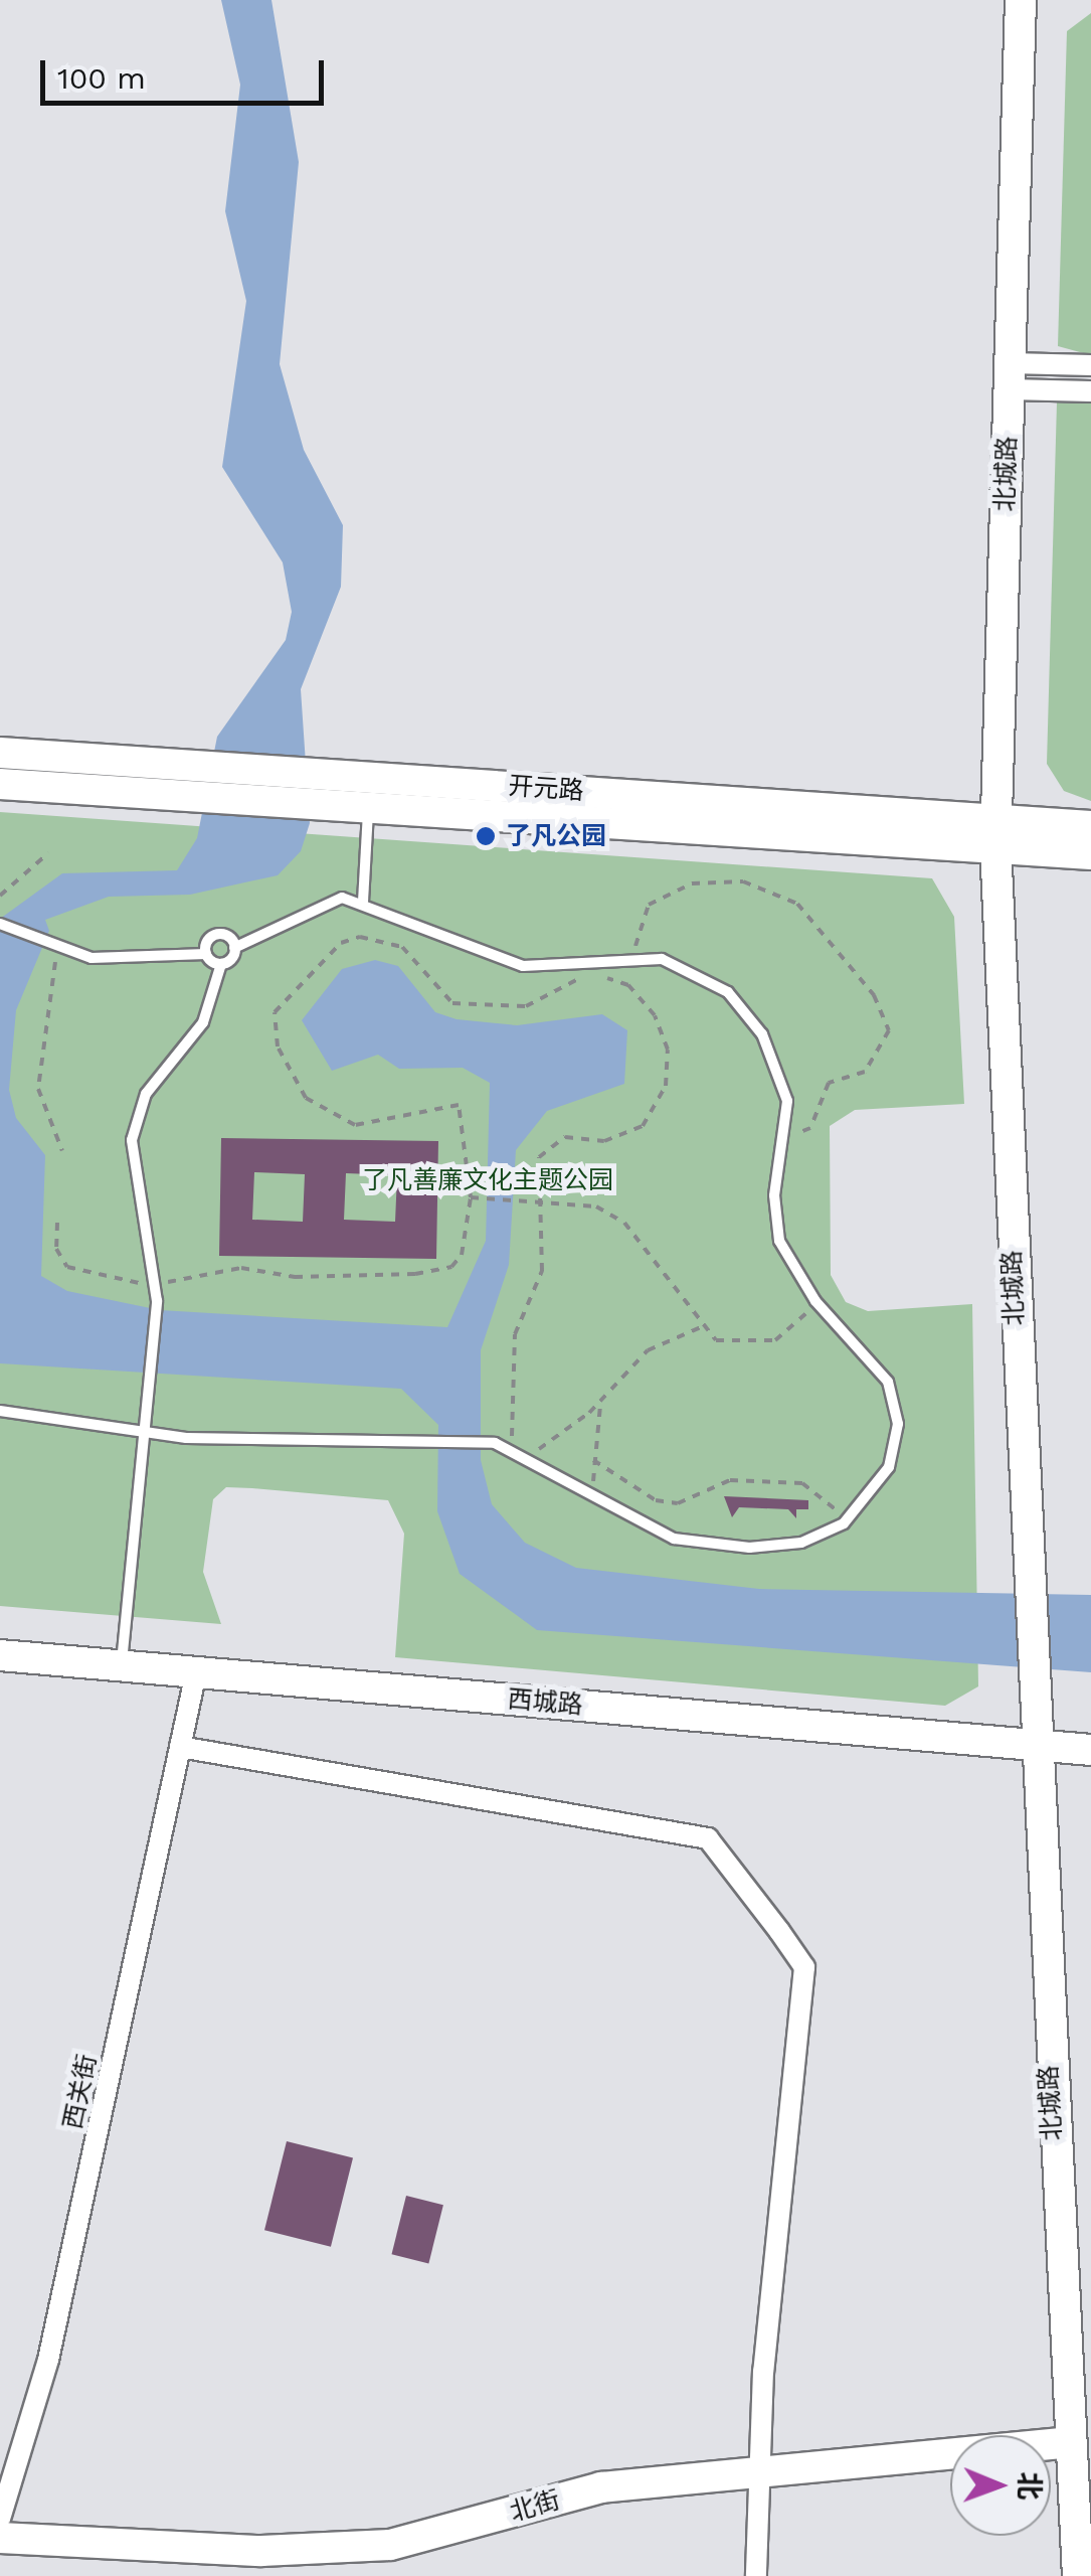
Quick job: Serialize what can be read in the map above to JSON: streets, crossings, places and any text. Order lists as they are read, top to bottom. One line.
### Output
{"streets":{"street":["北城路","开元路","西城路","西关街","北街"]},"crossings":[["北城路","开元路"],["北城路","西城路"],["北城路","北街"],["西城路","西关街"]],"parks":["了凡善廉文化主题公园"],"places":["了凡公园"],"scale_bar":"100 m","north":"right"}
